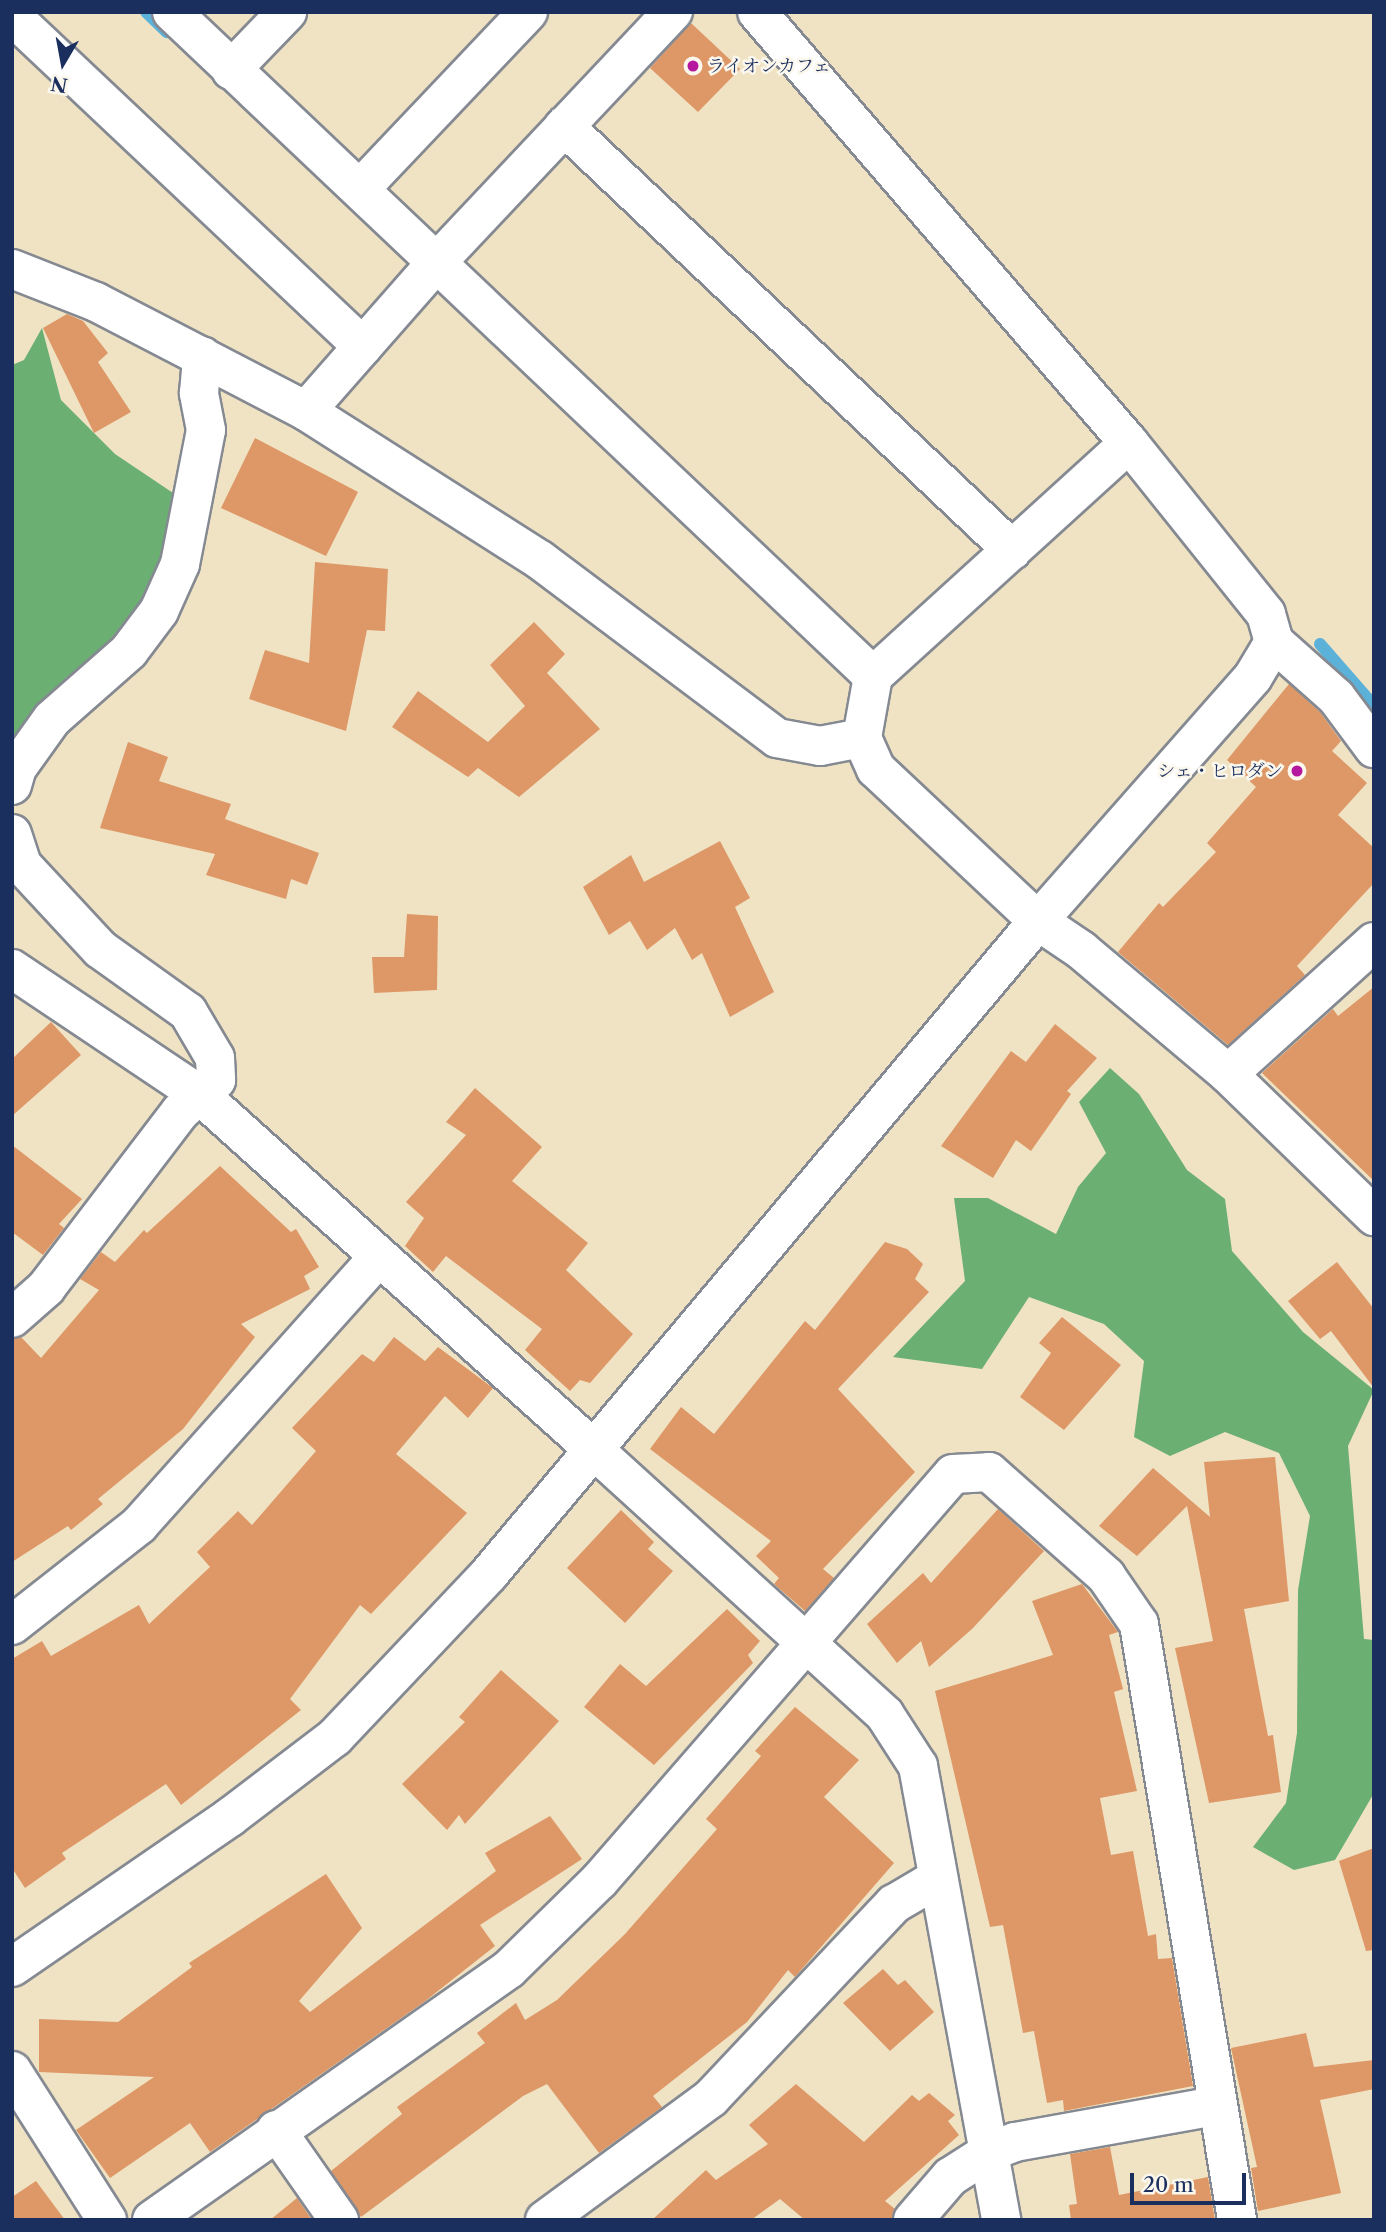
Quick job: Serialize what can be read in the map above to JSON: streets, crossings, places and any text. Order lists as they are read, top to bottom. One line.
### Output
{"places":["ライオンカフェ","シェ・ヒロダン"],"scale_bar":"20 m","north":"bottom"}
